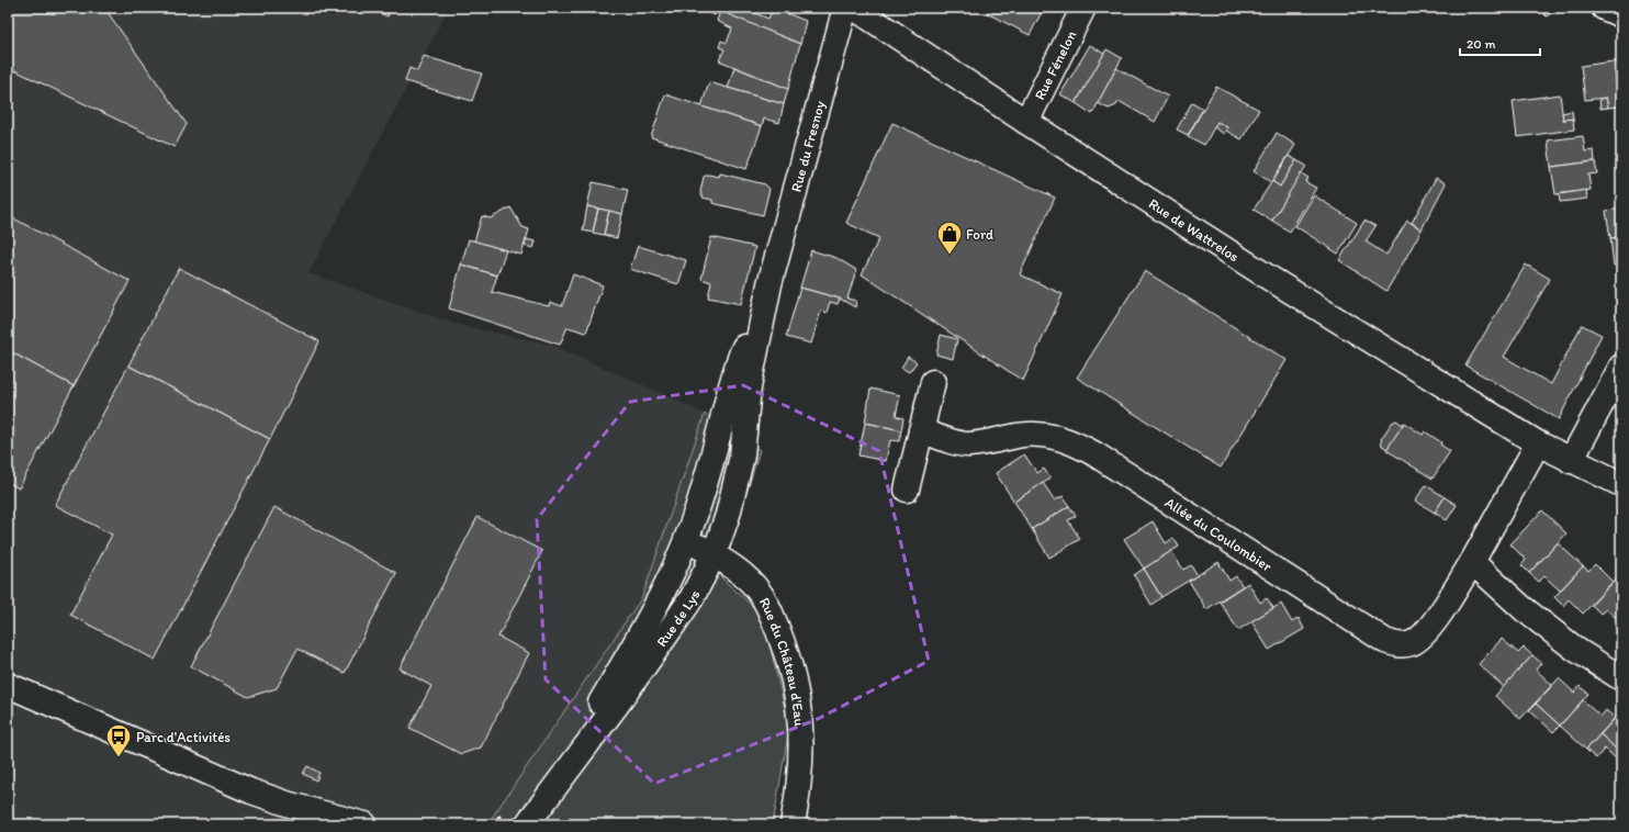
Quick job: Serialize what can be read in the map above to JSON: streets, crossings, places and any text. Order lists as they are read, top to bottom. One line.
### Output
{"streets":{"street":["Rue Fénelon","Rue du Fresnoy","Rue de Wattrelos","Allée du Coulombier","Rue de Lys","Rue du Château d'Eau"]},"crossings":[["Rue Fénelon","Rue de Wattrelos"],["Rue du Fresnoy","Rue de Lys"],["Rue de Wattrelos","Allée du Coulombier"],["Rue de Lys","Rue du Château d'Eau"]],"places":{"shop":["Ford"],"bus stop":["Parc d'Activités"]},"scale_bar":"20 m"}
